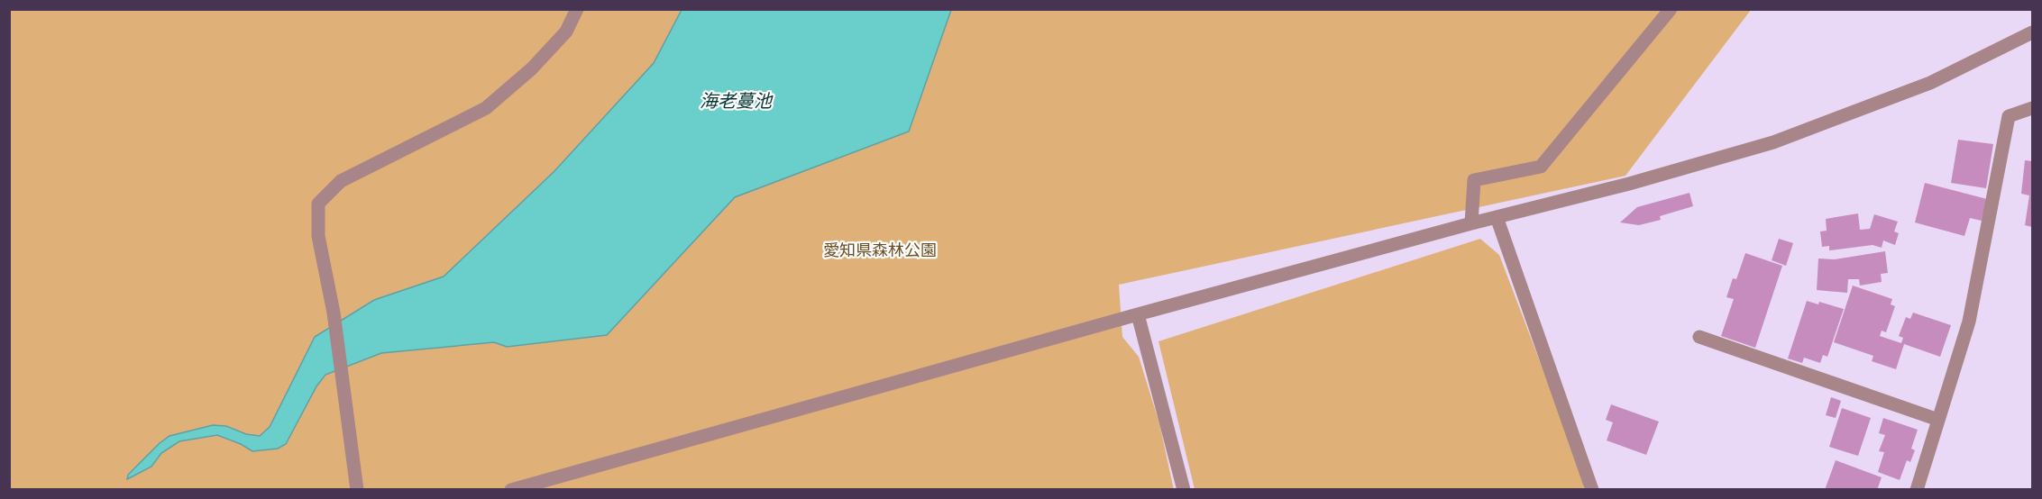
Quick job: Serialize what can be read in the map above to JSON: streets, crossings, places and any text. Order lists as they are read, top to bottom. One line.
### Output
{"water":["海老蔓池"],"parks":["愛知県森林公園"]}
